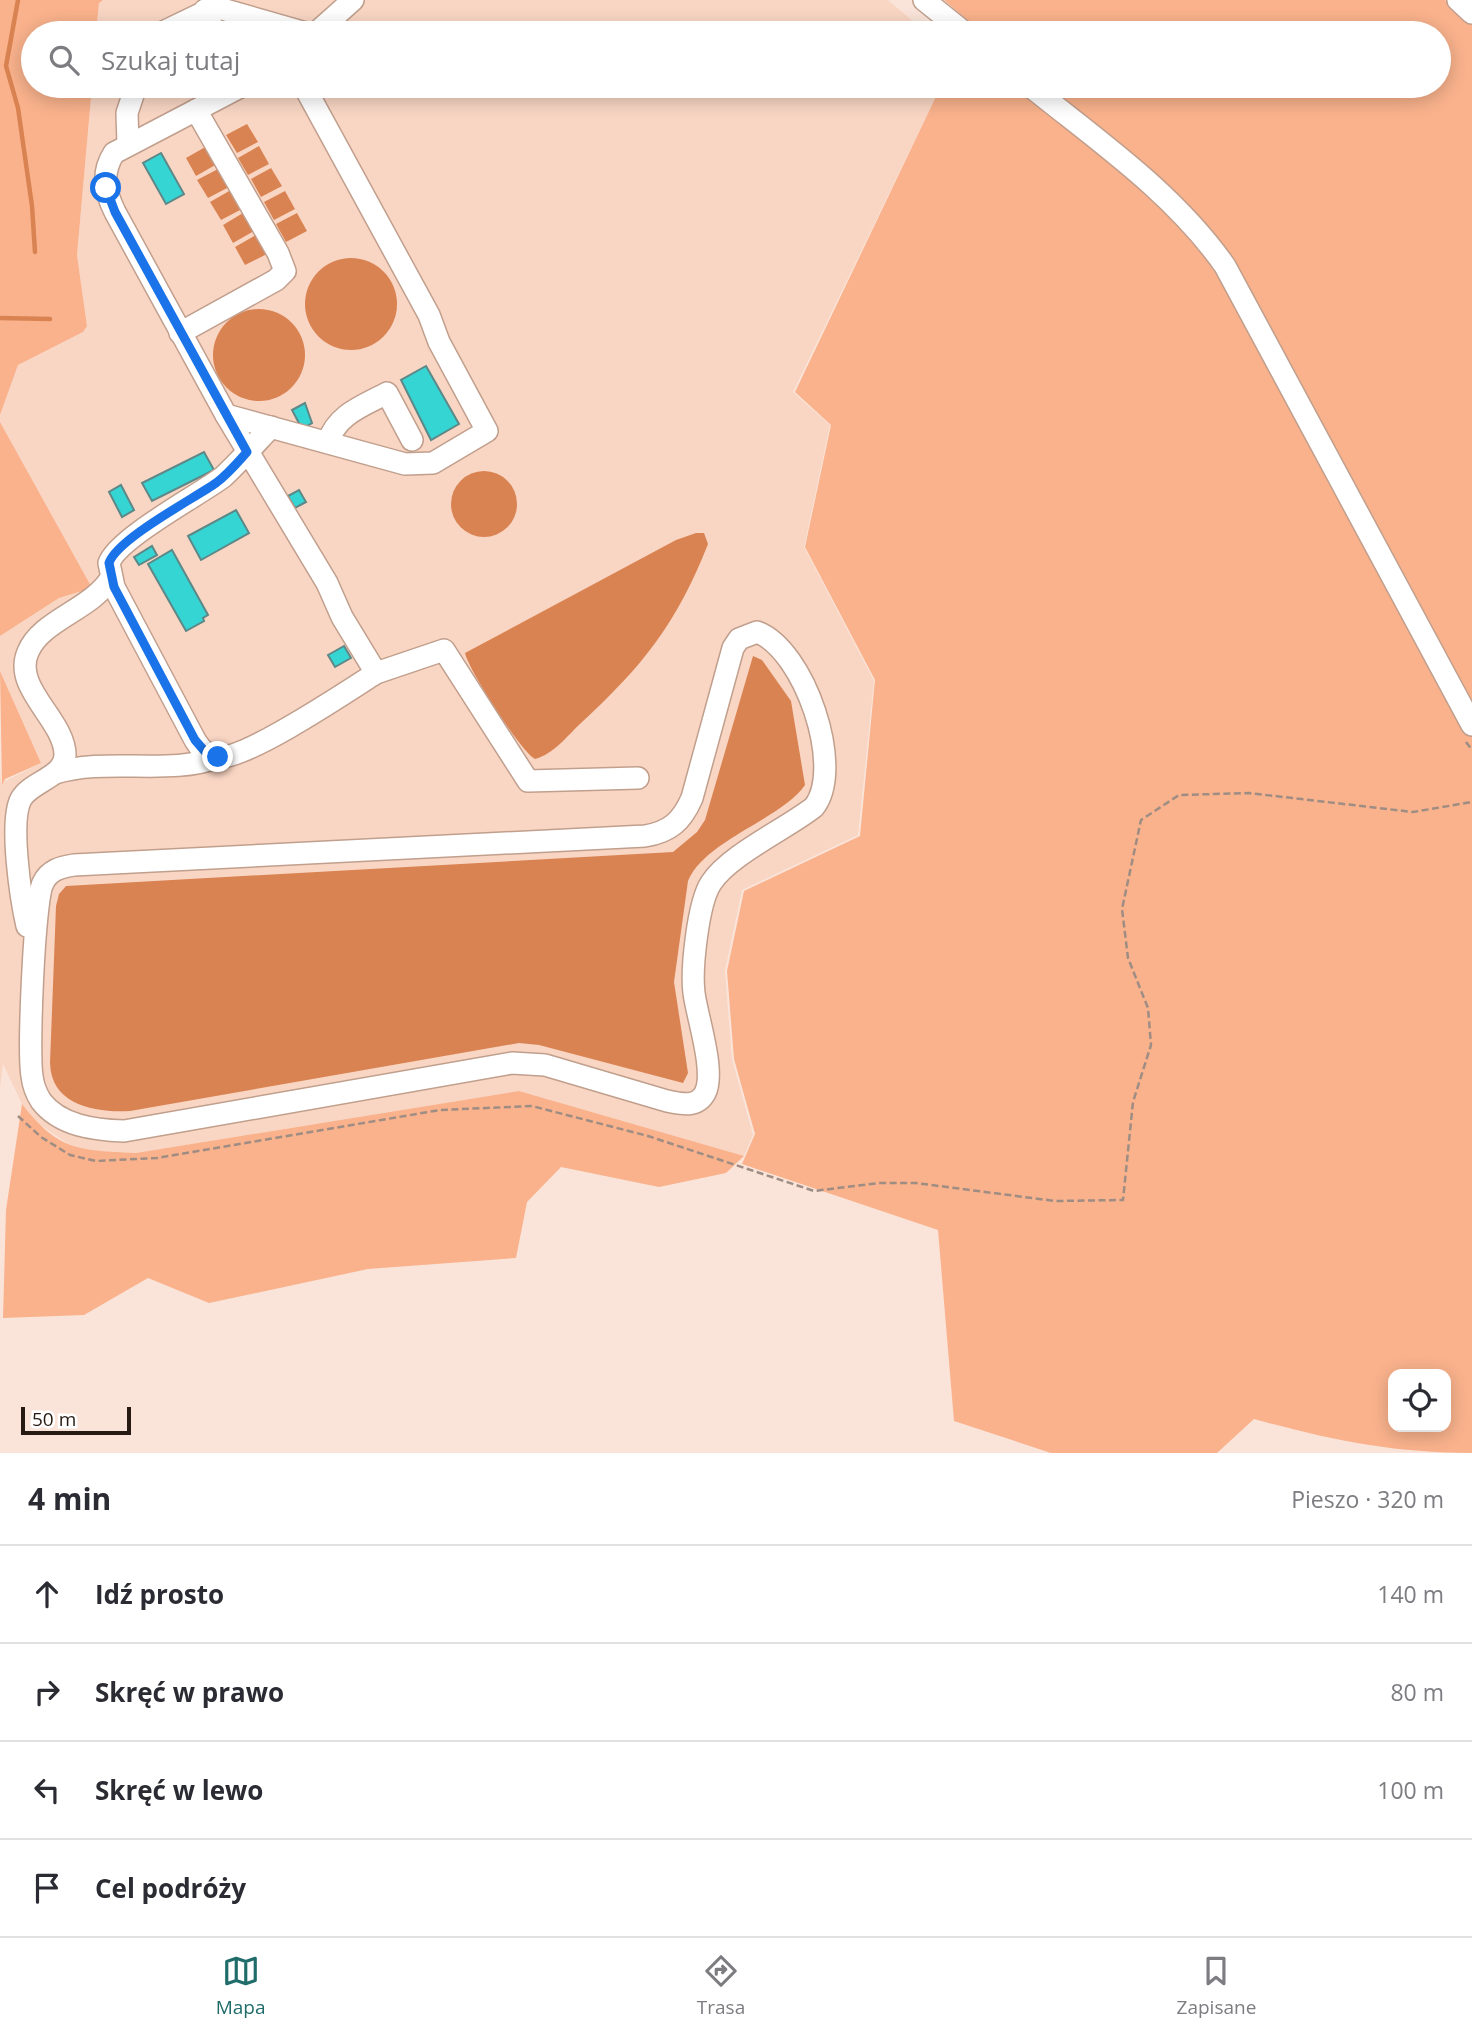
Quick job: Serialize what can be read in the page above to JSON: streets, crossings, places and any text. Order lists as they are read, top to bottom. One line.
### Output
{"scale_bar":"50 m","page":{"search":"Szukaj tutaj","scale":"50 m","heading":["4 min","Pieszo · 320 m"],"list":[["Idź prosto","140 m"],["Skręć w prawo","80 m"],["Skręć w lewo","100 m"],"Cel podróży"],"nav":["Mapa","Trasa","Zapisane"]}}
